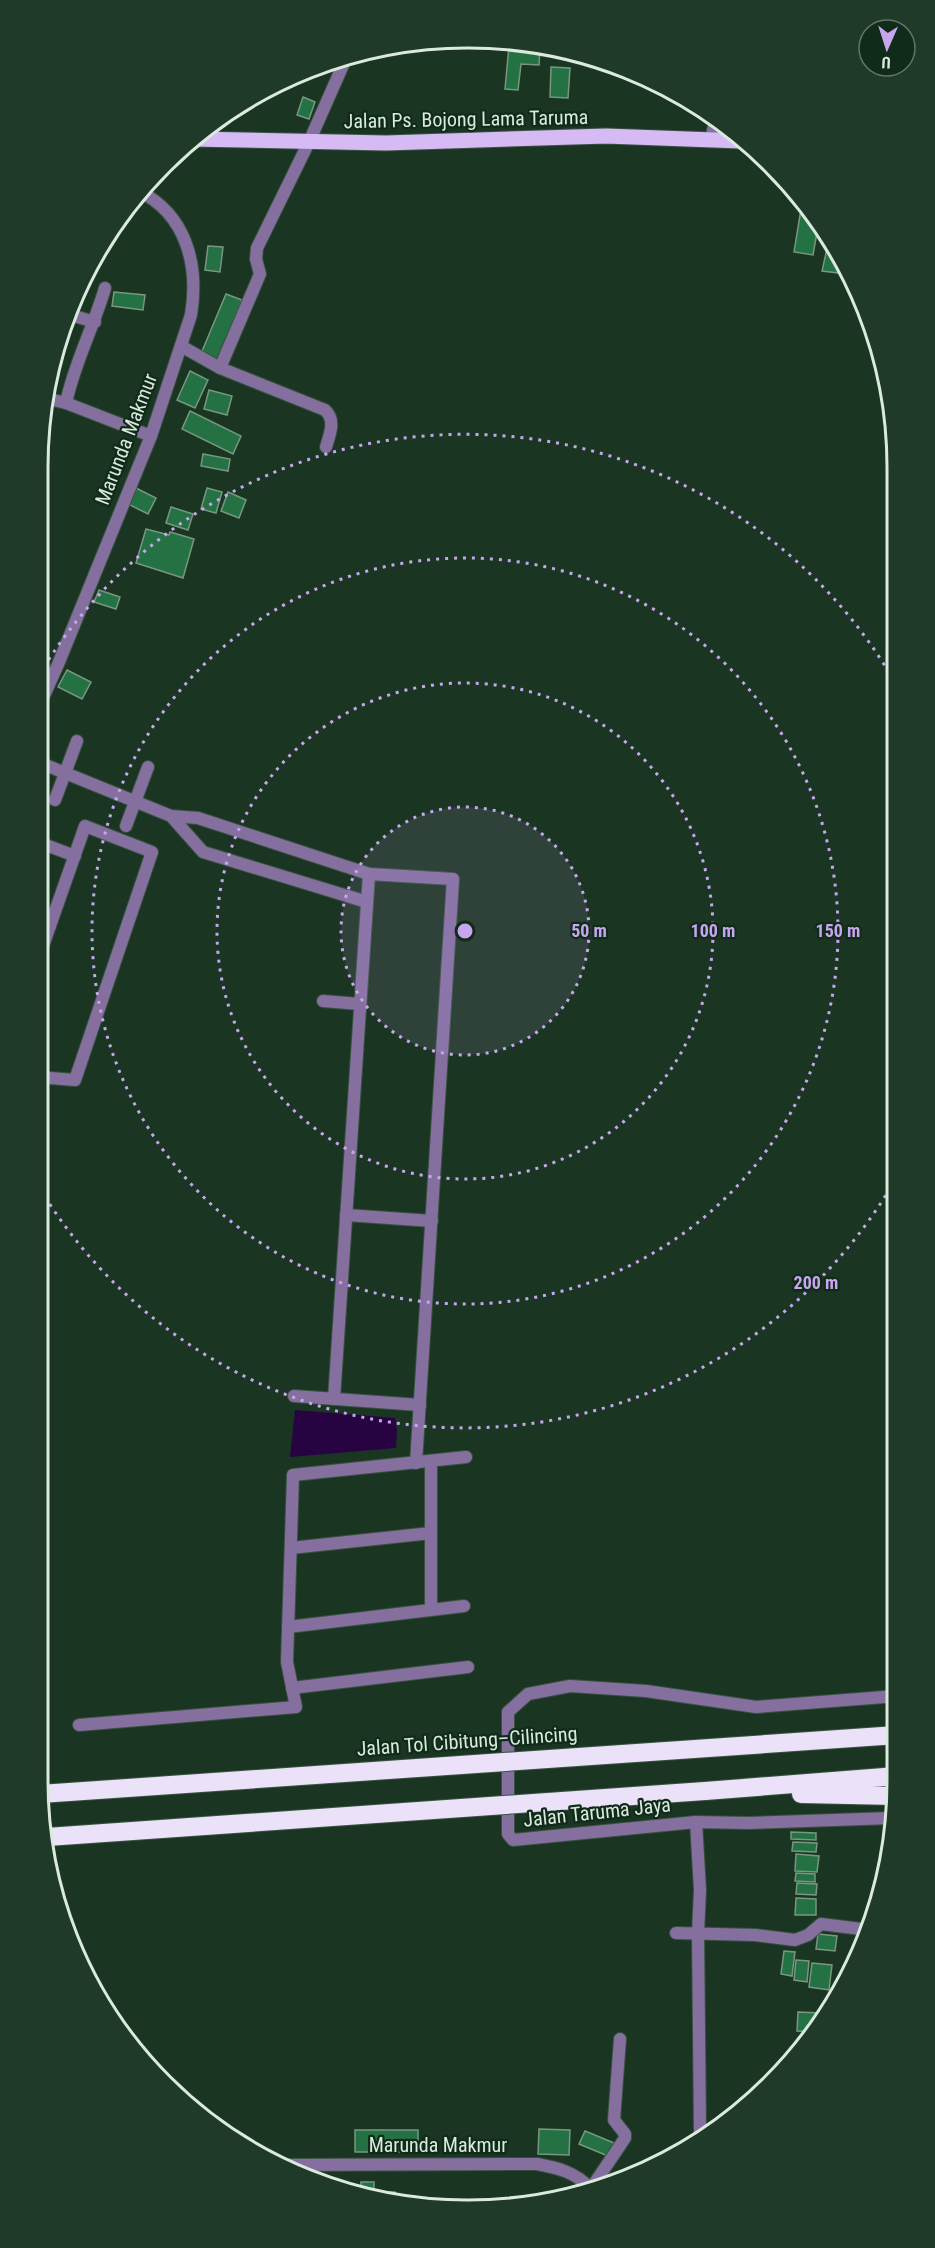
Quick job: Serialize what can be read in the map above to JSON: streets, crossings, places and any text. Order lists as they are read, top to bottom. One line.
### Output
{"streets":{"highway":["Jalan Tol Cibitung–Cilincing"],"main road":["Jalan Ps. Bojong Lama Taruma"],"street":["Marunda Makmur","Jalan Taruma Jaya"]},"north":"bottom","rings":["50 m","100 m","150 m","200 m"]}
